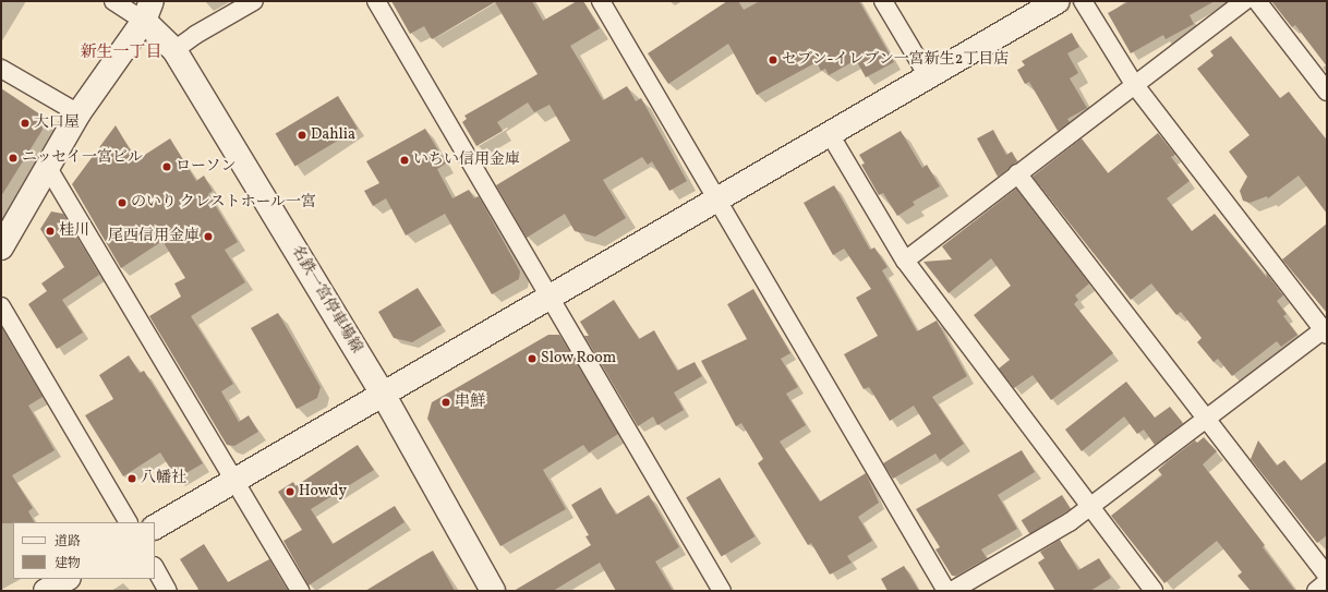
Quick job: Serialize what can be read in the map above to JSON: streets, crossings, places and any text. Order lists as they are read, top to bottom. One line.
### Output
{"streets":{"street":["名鉄一宮停車場線"]},"districts":["新生一丁目"],"places":["セブン-イレブン一宮新生2丁目店","大口屋","Dahlia","ニッセイ一宮ビル","いちい信用金庫","ローソン","のいり クレストホール一宮","桂川","尾西信用金庫","Slow Room","串鮮","八幡社","Howdy"],"legend":["道路","建物"]}
